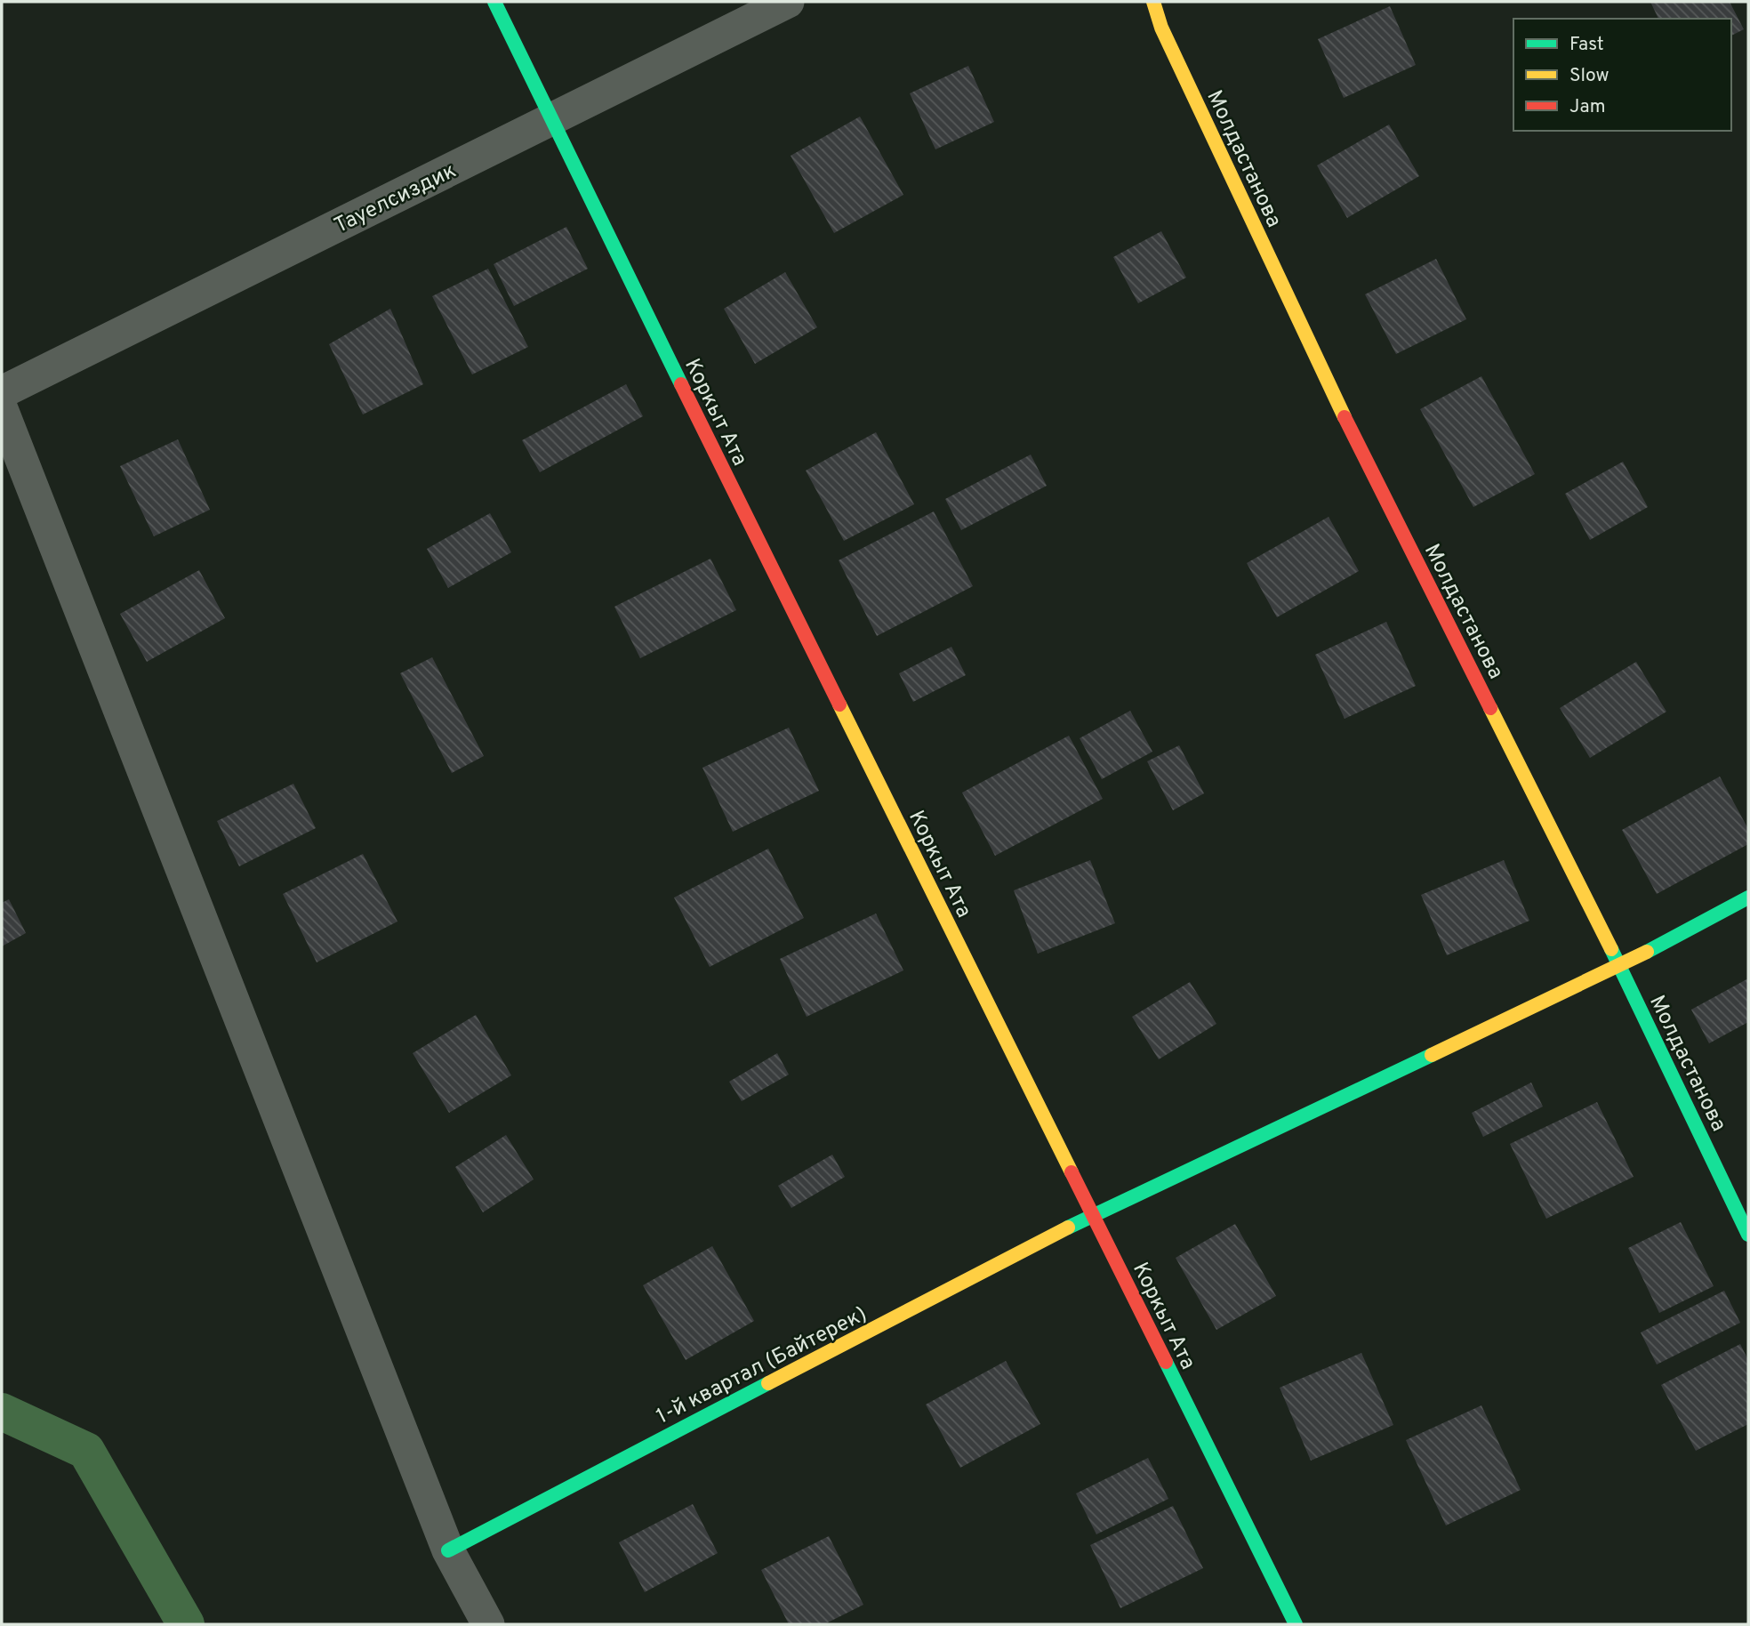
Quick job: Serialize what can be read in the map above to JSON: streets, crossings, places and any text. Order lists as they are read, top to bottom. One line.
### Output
{"streets":{"street":["Молдастанова","Тауелсиздик","Коркыт Ата","1-й квартал (Байтерек)"]},"crossings":[["Молдастанова","1-й квартал (Байтерек)"],["Тауелсиздик","Коркыт Ата"],["Коркыт Ата","1-й квартал (Байтерек)"]],"legend":["Fast","Slow","Jam"]}
